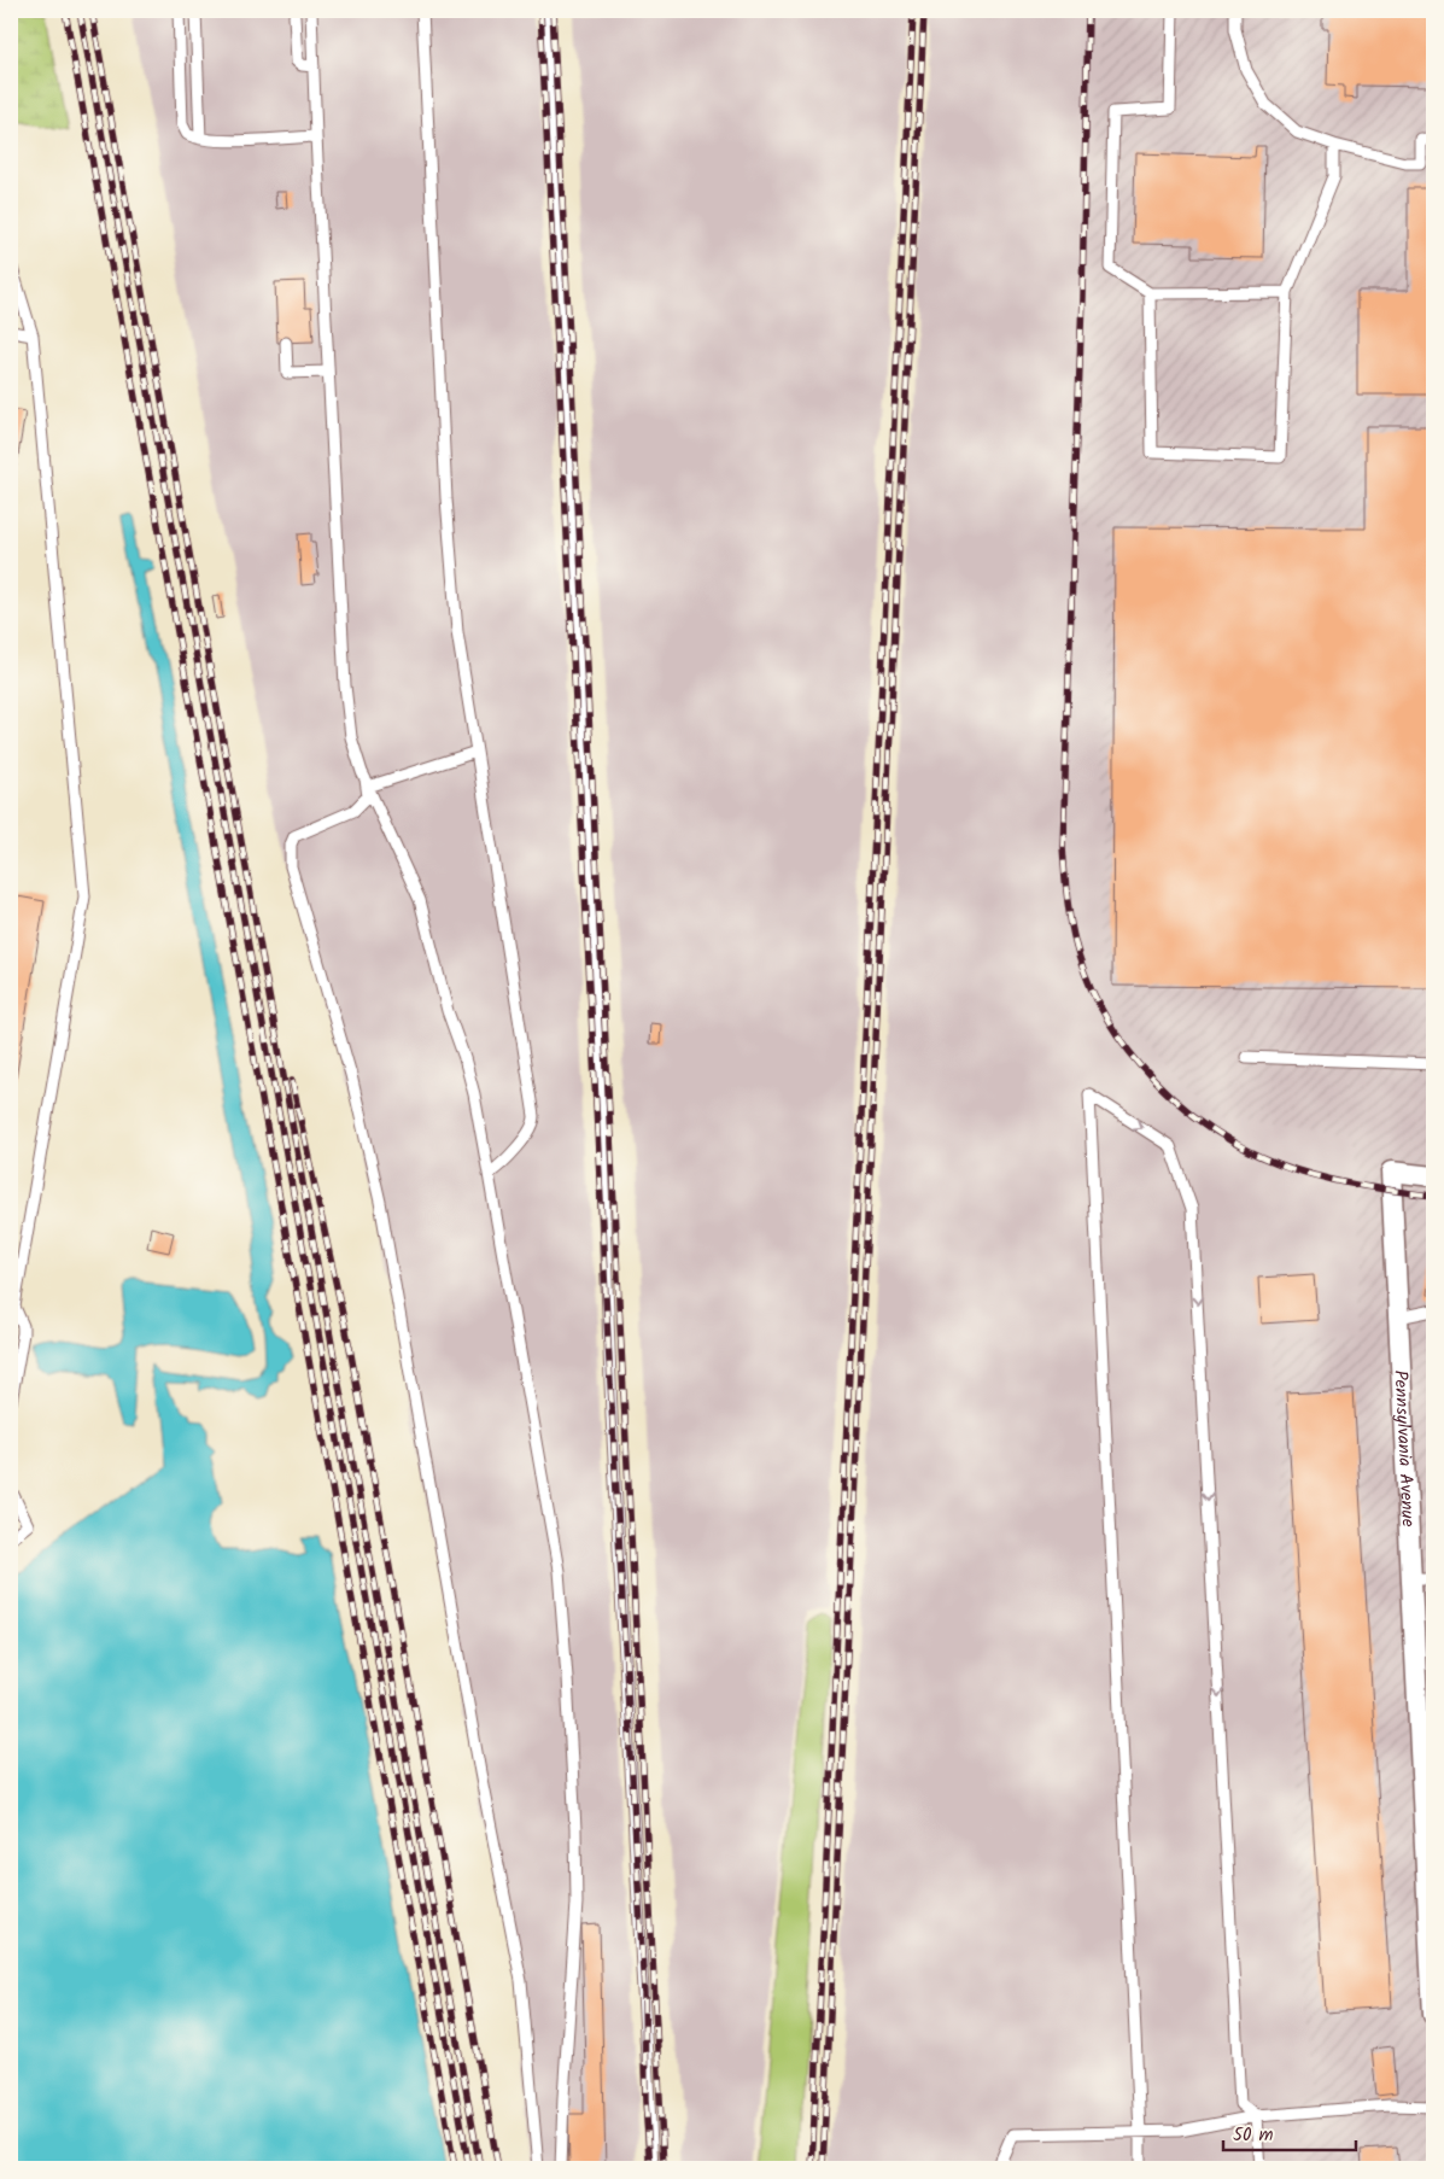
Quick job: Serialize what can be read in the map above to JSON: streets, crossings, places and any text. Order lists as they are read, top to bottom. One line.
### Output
{"streets":{"street":["Pennsylvania Avenue"]},"scale_bar":"50 m"}
